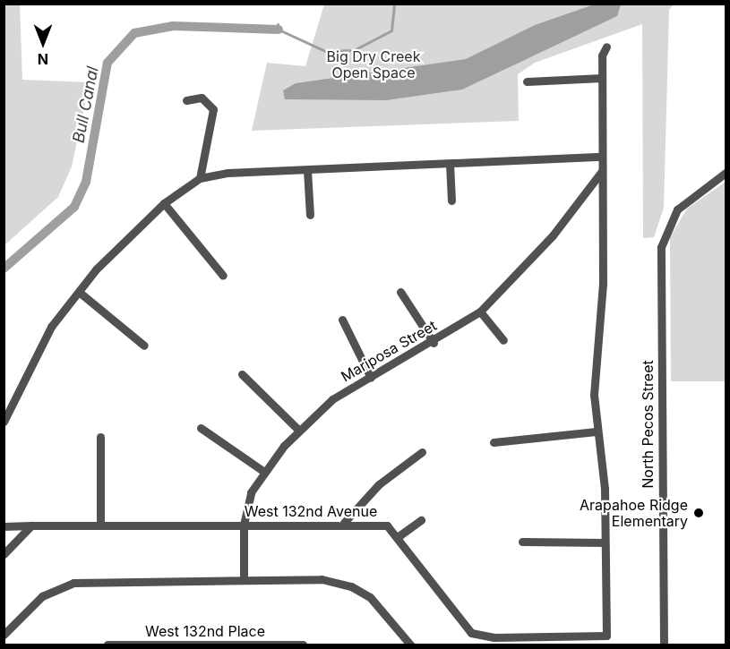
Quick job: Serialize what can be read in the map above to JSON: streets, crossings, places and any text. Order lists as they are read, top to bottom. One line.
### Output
{"streets":{"street":["Mariposa Street","North Pecos Street","West 132nd Avenue","West 132nd Place"]},"crossings":[["Mariposa Street","West 132nd Avenue"]],"water":["Bull Canal"],"parks":["Big Dry Creek Open Space"],"places":["Arapahoe Ridge Elementary"],"north":"bottom"}
